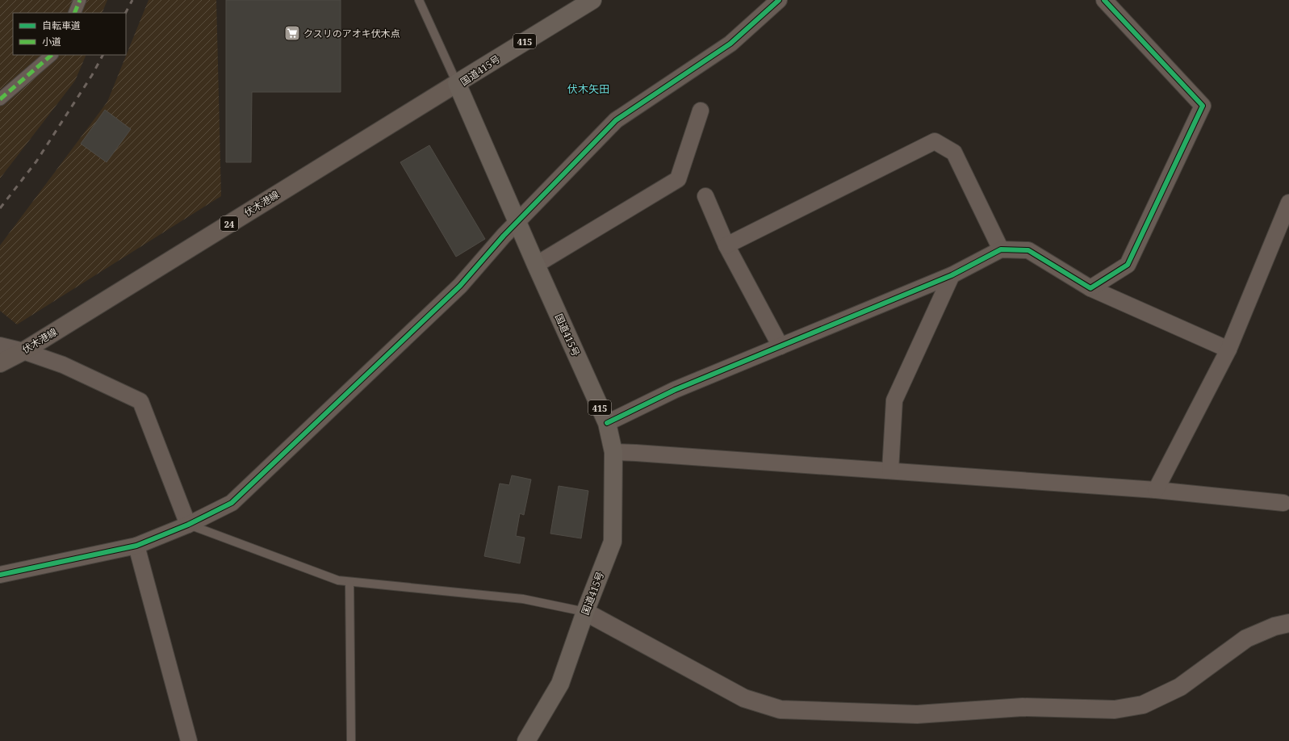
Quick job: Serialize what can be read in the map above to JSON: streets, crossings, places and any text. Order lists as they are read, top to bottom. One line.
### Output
{"streets":{"highway":["415","国道415号"],"main road":["伏木港線","24"]},"crossings":[["国道415号","伏木港線"]],"districts":["伏木矢田"],"places":{"supermarket":["クスリのアオキ伏木点"]},"legend":["自転車道","小道"]}
